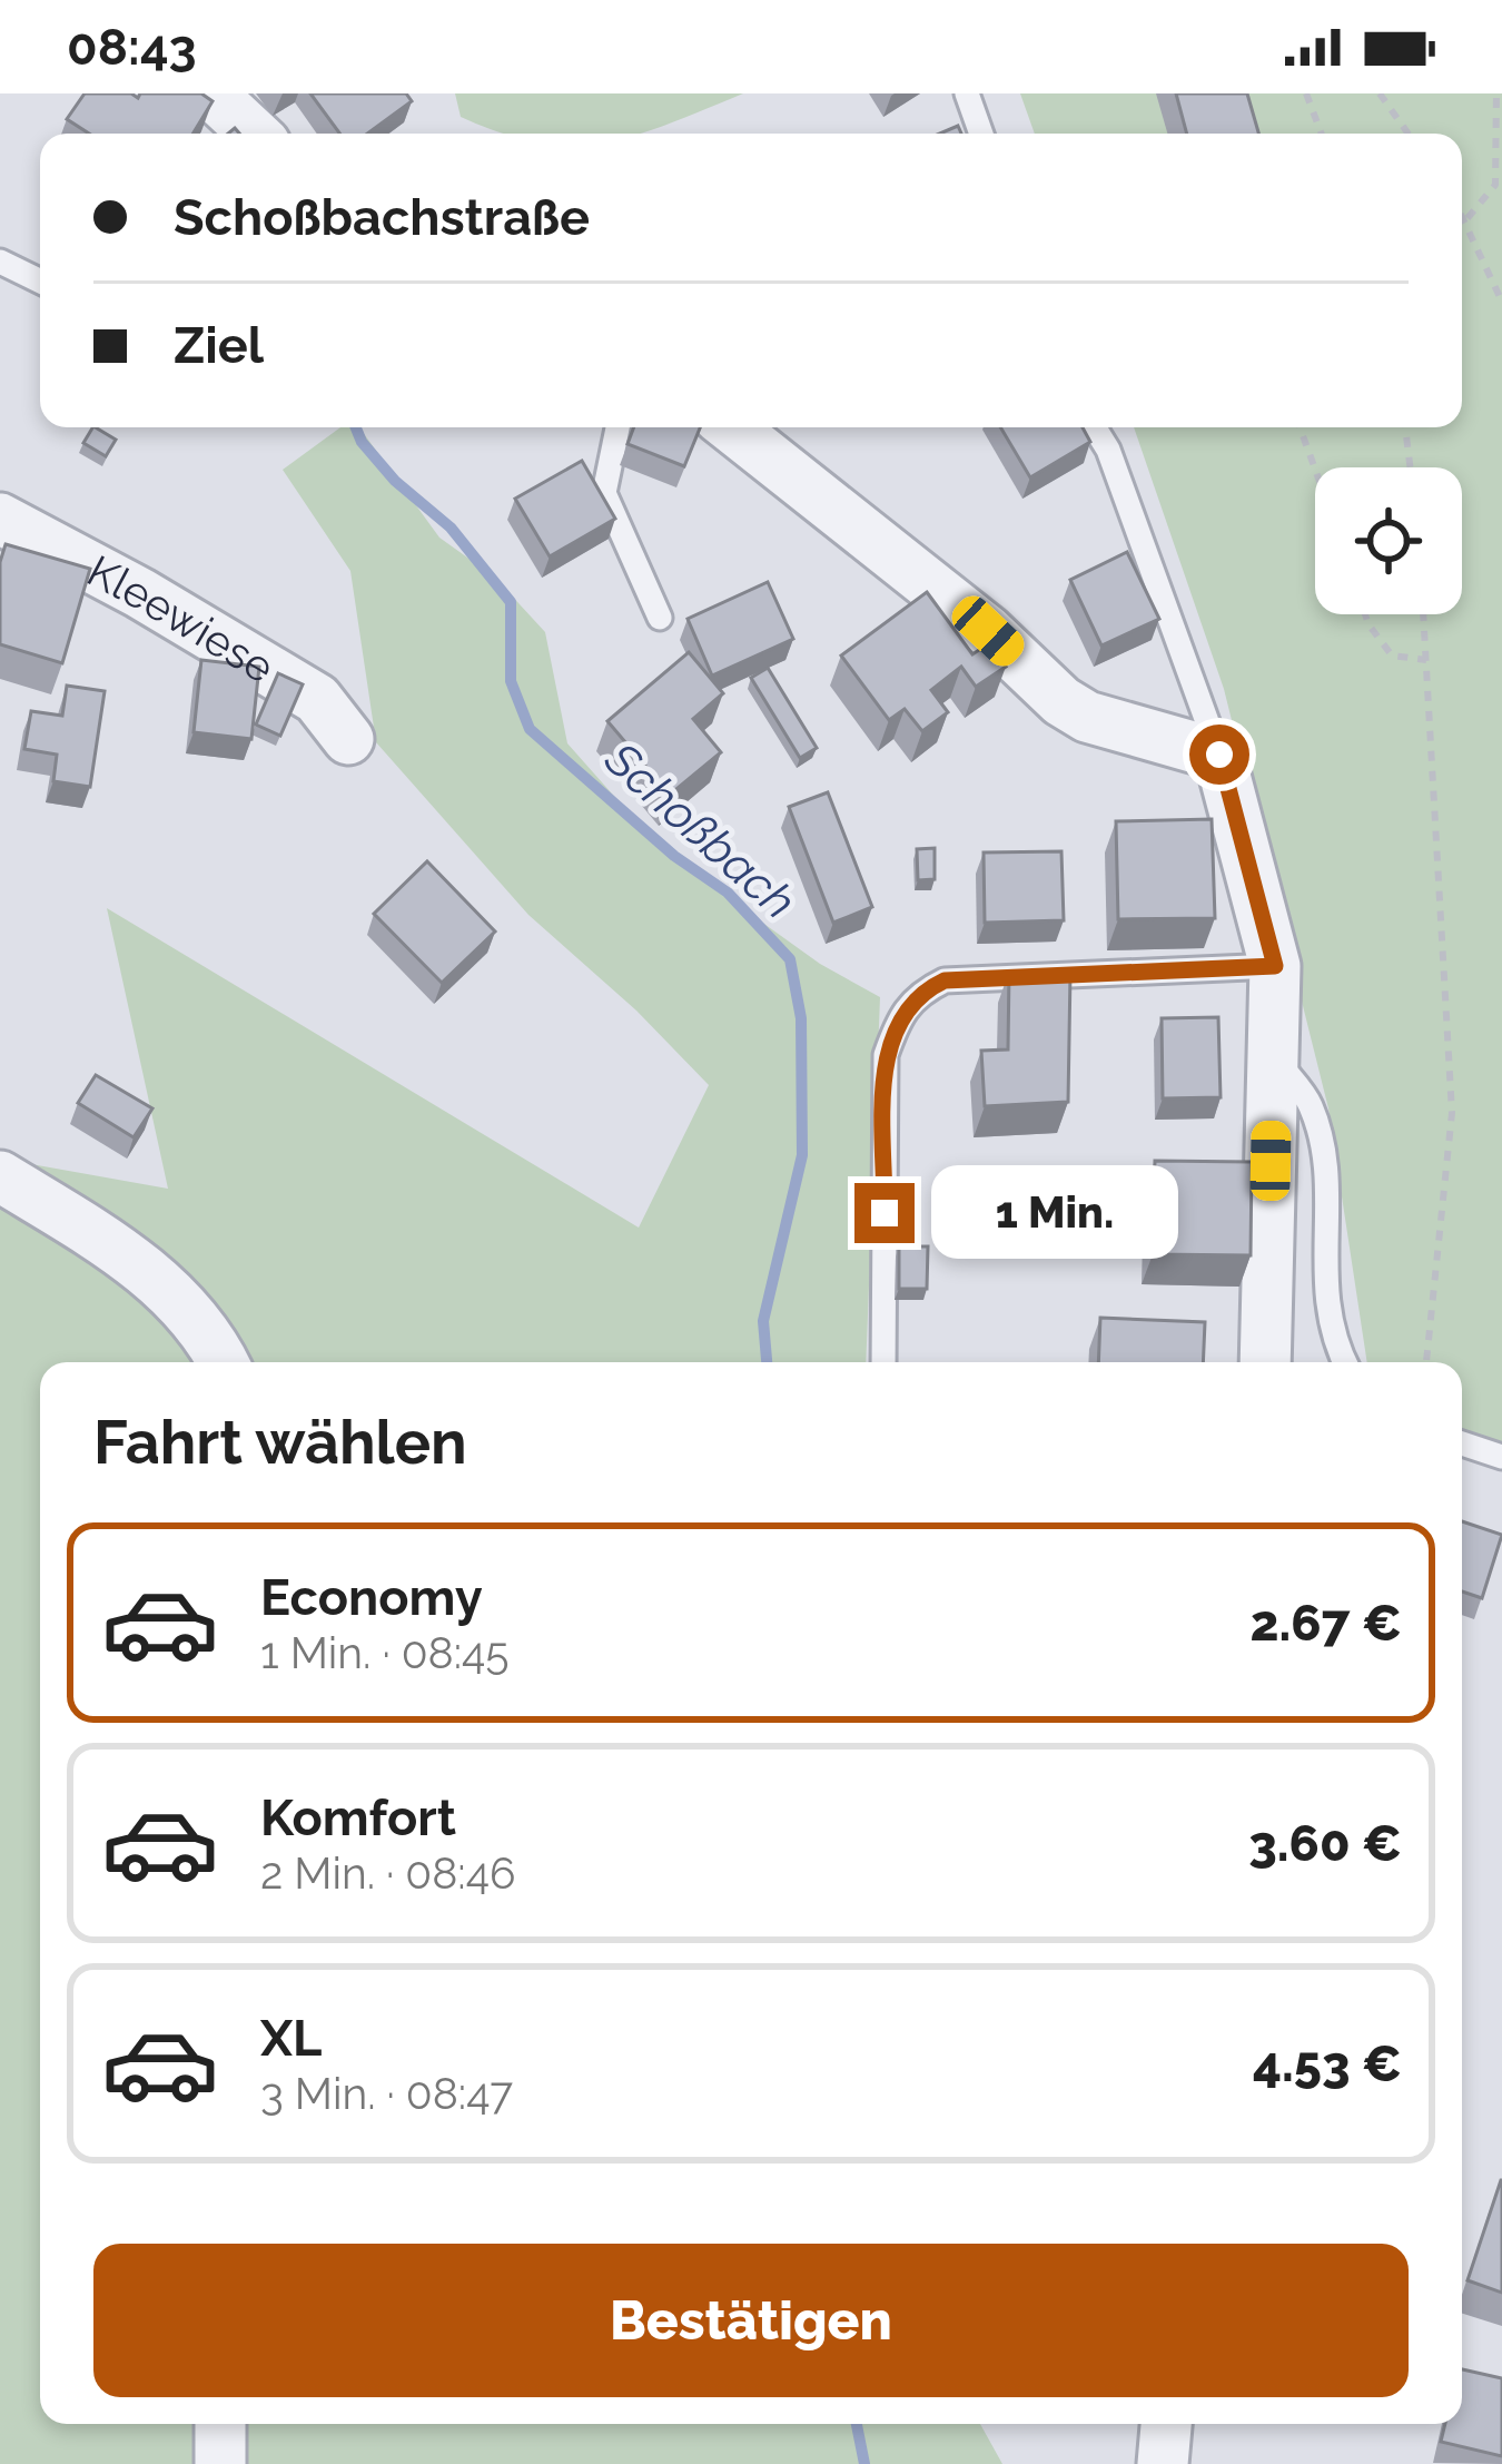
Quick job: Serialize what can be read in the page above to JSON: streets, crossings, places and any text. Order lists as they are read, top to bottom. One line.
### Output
{"streets":{"street":["Kleewiese"]},"water":["Schoßbach"],"page":{"status":"08:43","banner":["Schoßbachstraße","Ziel"],"bubble":"1 Min.","heading":"Fahrt wählen","list":[{"name":"Economy","note":"1 Min. · 08:45","value":"2.67 €"},{"name":"Komfort","note":"2 Min. · 08:46","value":"3.60 €"},{"name":"XL","note":"3 Min. · 08:47","value":"4.53 €"}],"buttons":"Bestätigen"}}
